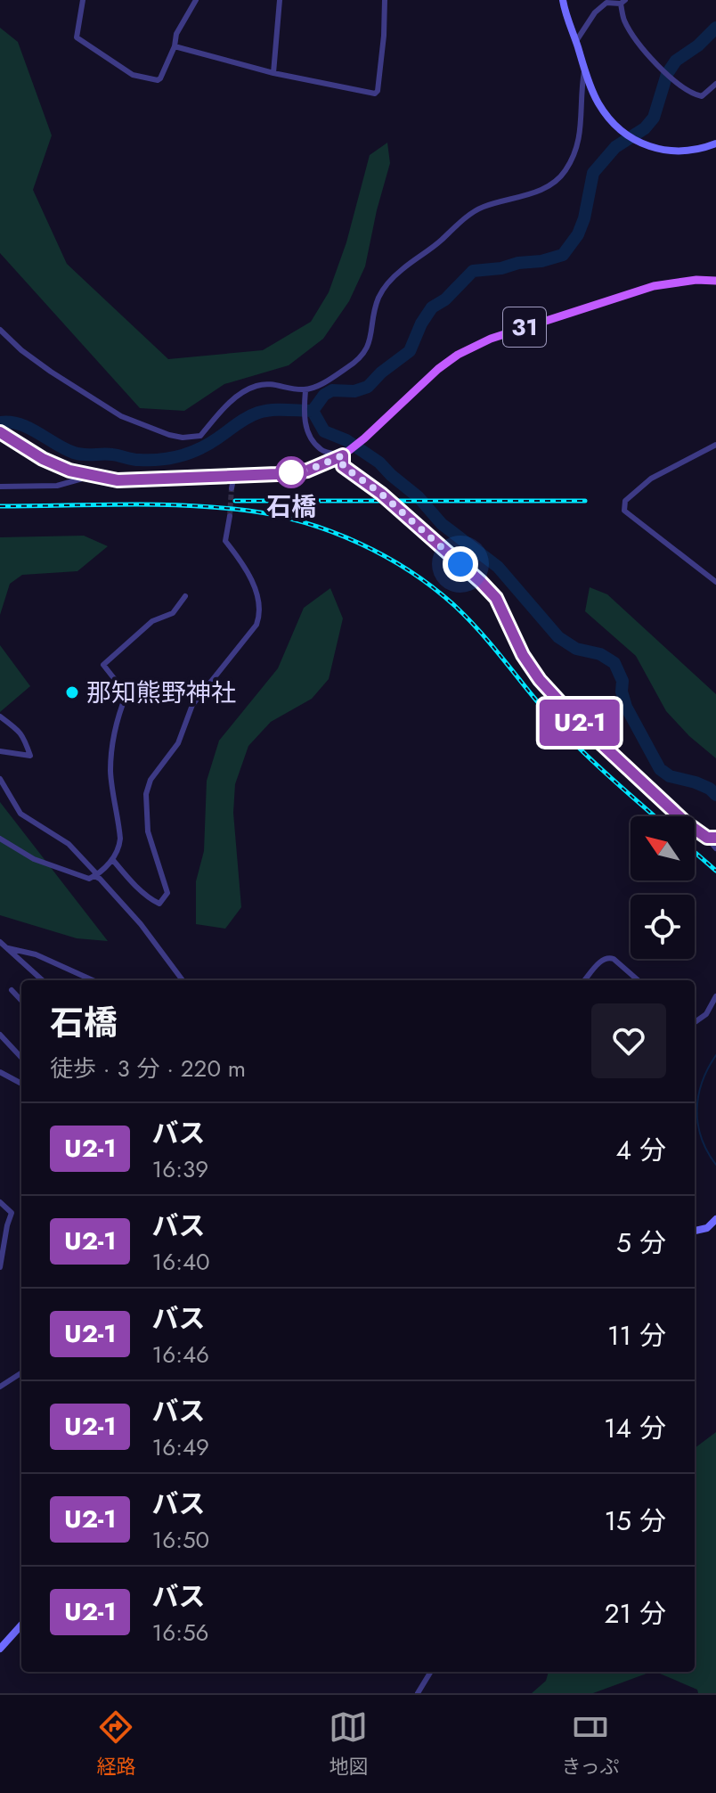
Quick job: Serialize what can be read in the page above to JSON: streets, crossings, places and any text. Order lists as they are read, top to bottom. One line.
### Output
{"streets":{"main road":["31"]},"places":["石橋","那知熊野神社"],"lines":["bus line U2-1"],"north":"top left","page":{"on_map":"U2-1","heading":["石橋","徒歩 · 3 分 · 220 m"],"list":[{"mark":"U2-1","name":"バス","note":"16:39","value":"4 分"},{"mark":"U2-1","name":"バス","note":"16:40","value":"5 分"},{"mark":"U2-1","name":"バス","note":"16:46","value":"11 分"},{"mark":"U2-1","name":"バス","note":"16:49","value":"14 分"},{"mark":"U2-1","name":"バス","note":"16:50","value":"15 分"},{"mark":"U2-1","name":"バス","note":"16:56","value":"21 分"}],"tabs":["経路","地図","きっぷ"]}}
